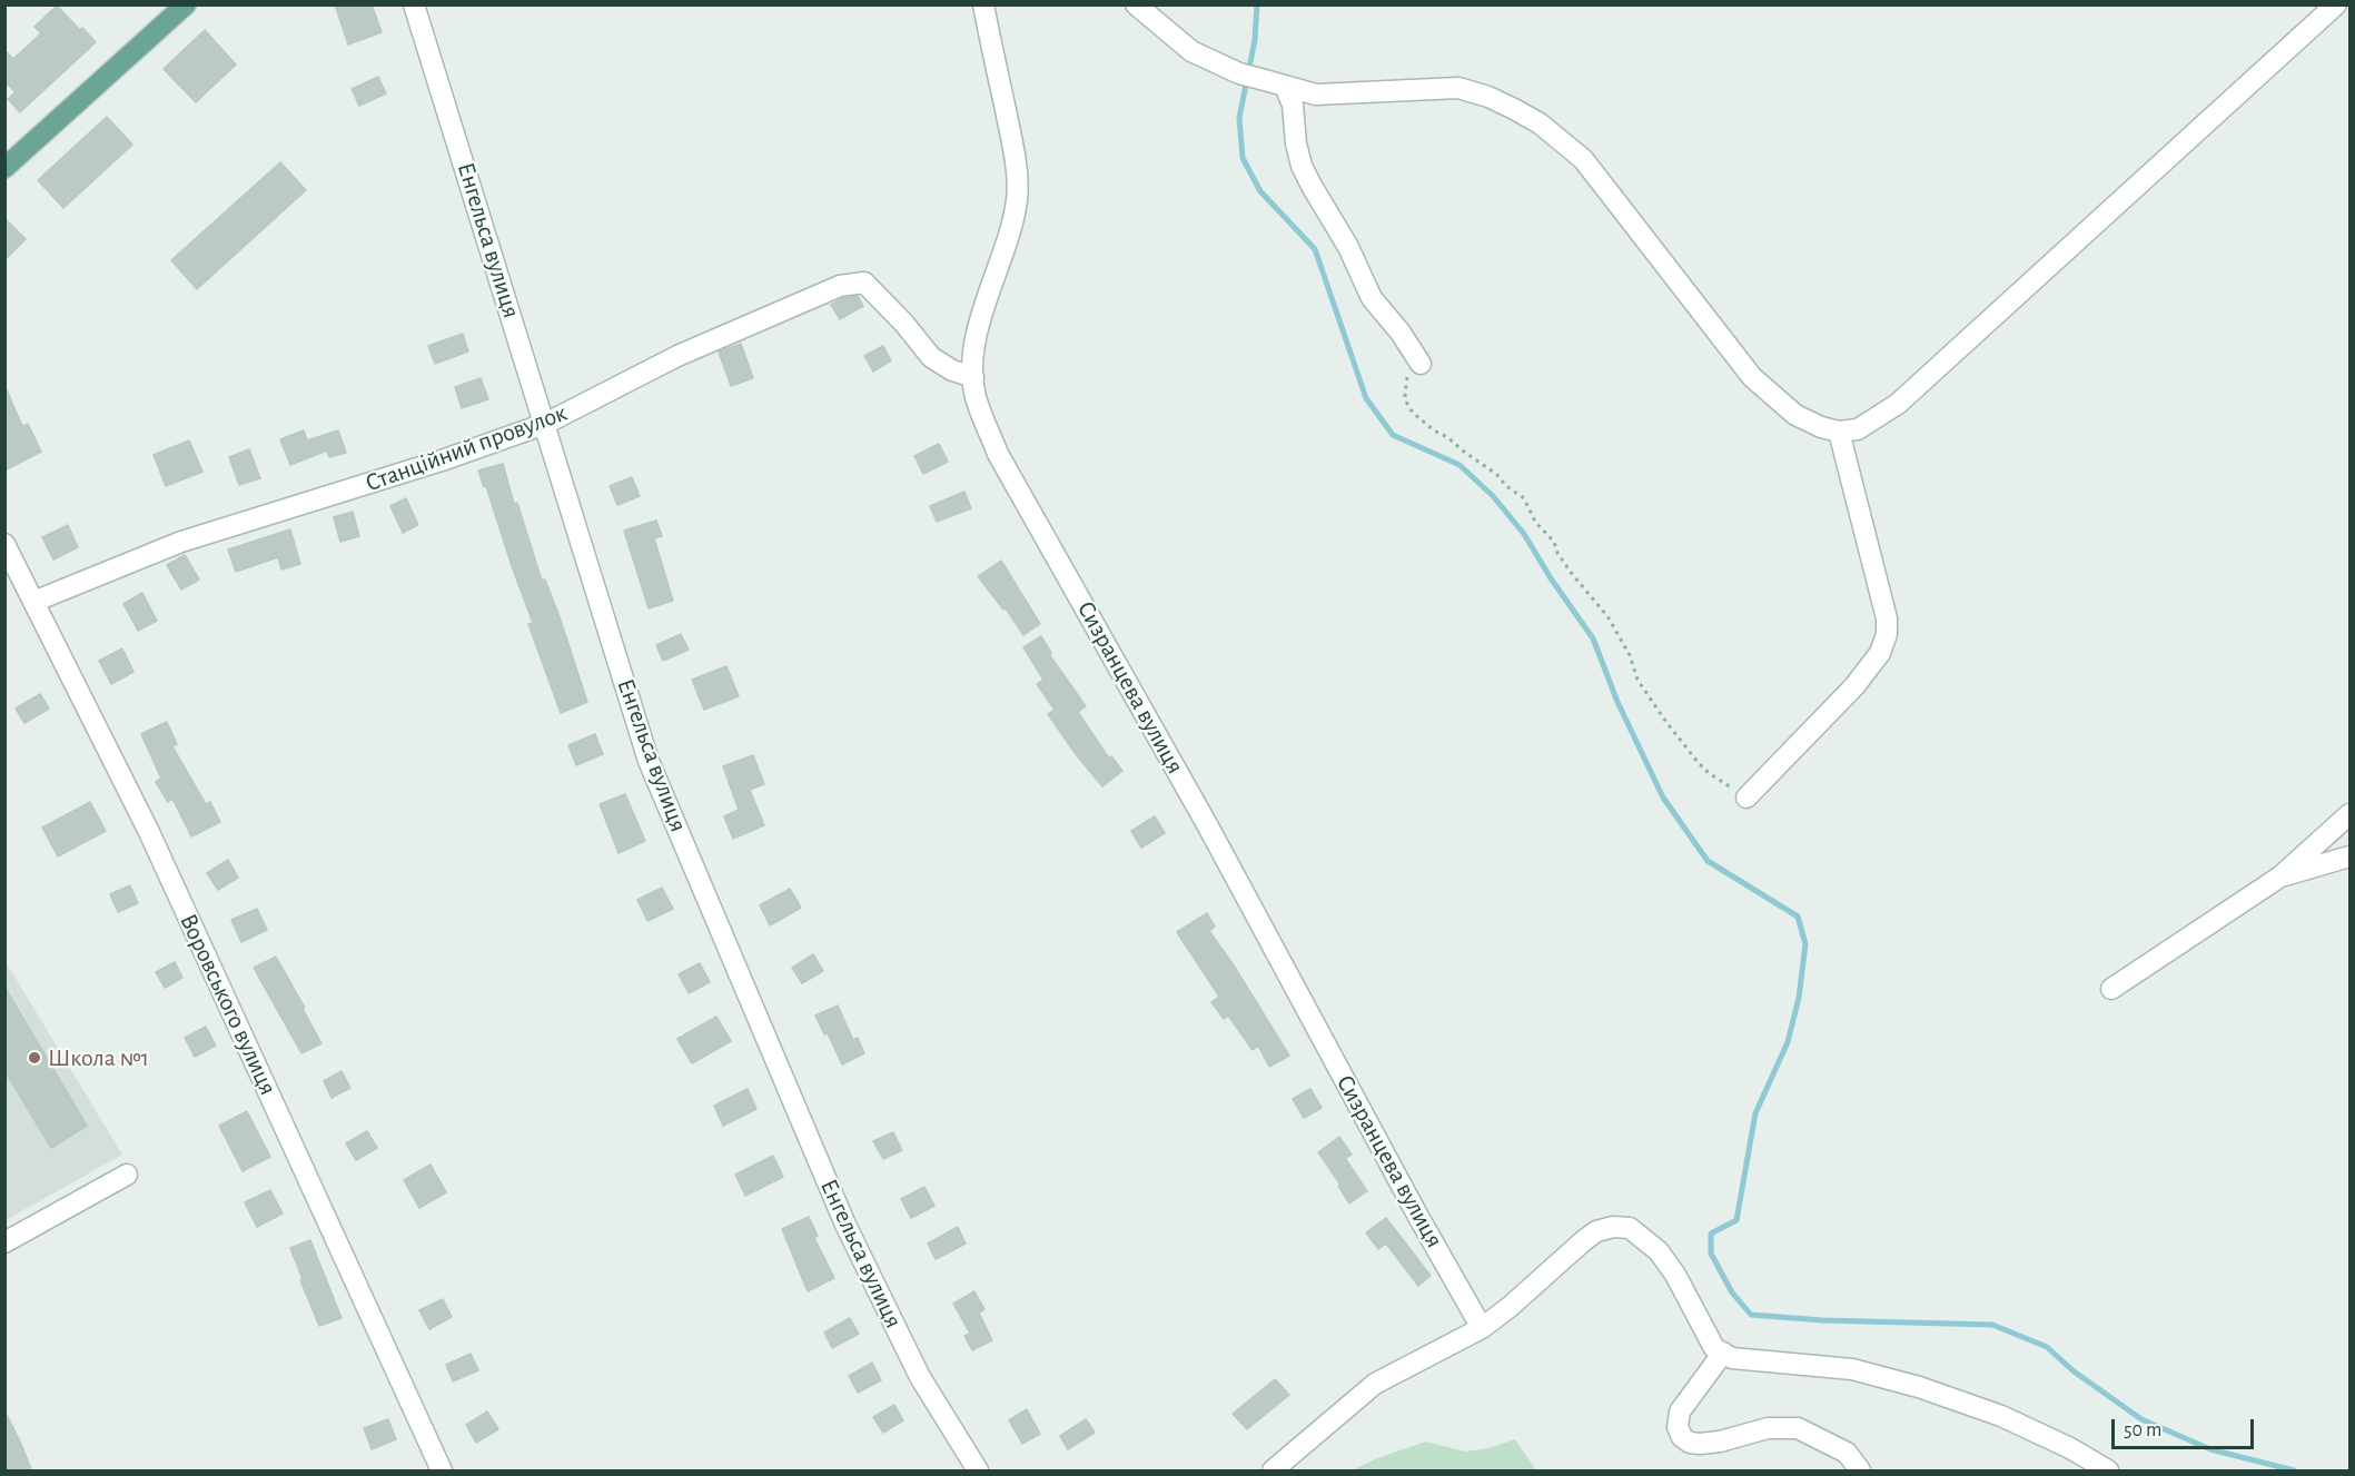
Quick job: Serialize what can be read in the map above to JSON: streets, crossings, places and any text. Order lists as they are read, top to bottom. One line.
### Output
{"streets":{"street":["Енгельса вулиця","Станційний провулок","Сизранцева вулиця","Воровського вулиця"]},"crossings":[["Енгельса вулиця","Станційний провулок"],["Станційний провулок","Сизранцева вулиця"],["Станційний провулок","Воровського вулиця"]],"places":["Школа №1"],"scale_bar":"50 m"}
